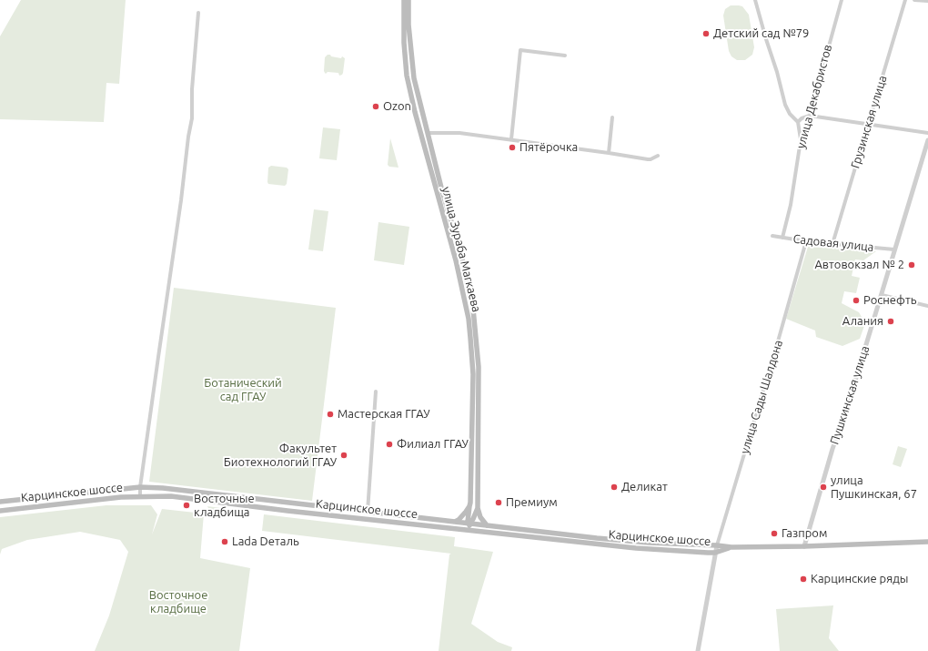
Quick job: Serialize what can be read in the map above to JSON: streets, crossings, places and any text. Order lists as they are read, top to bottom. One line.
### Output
{"streets":{"main road":["улица Зураба Магкаева","Карцинское шоссе"],"street":["улица Декабристов","Грузинская улица","Садовая улица","Пушкинская улица","улица Сады Шалдона"]},"crossings":[["улица Декабристов","Садовая улица"],["Грузинская улица","Садовая улица"],["Садовая улица","Пушкинская улица"],["Садовая улица","улица Сады Шалдона"],["улица Зураба Магкаева","Карцинское шоссе"],["Пушкинская улица","Карцинское шоссе"],["улица Сады Шалдона","Карцинское шоссе"]],"parks":["Ботанический сад ГГАУ","Восточное кладбище"],"places":["Детский сад №79","Ozon","Пятёрочка","Автовокзал № 2","Роснефть","Алания","Мастерская ГГАУ","Филиал ГГАУ","Факультет Биотехнологий ГГАУ","Деликат","улица Пушкинская, 67","Премиум","Восточные кладбища","Газпром","Lada Dеталь","Карцинские ряды"]}
